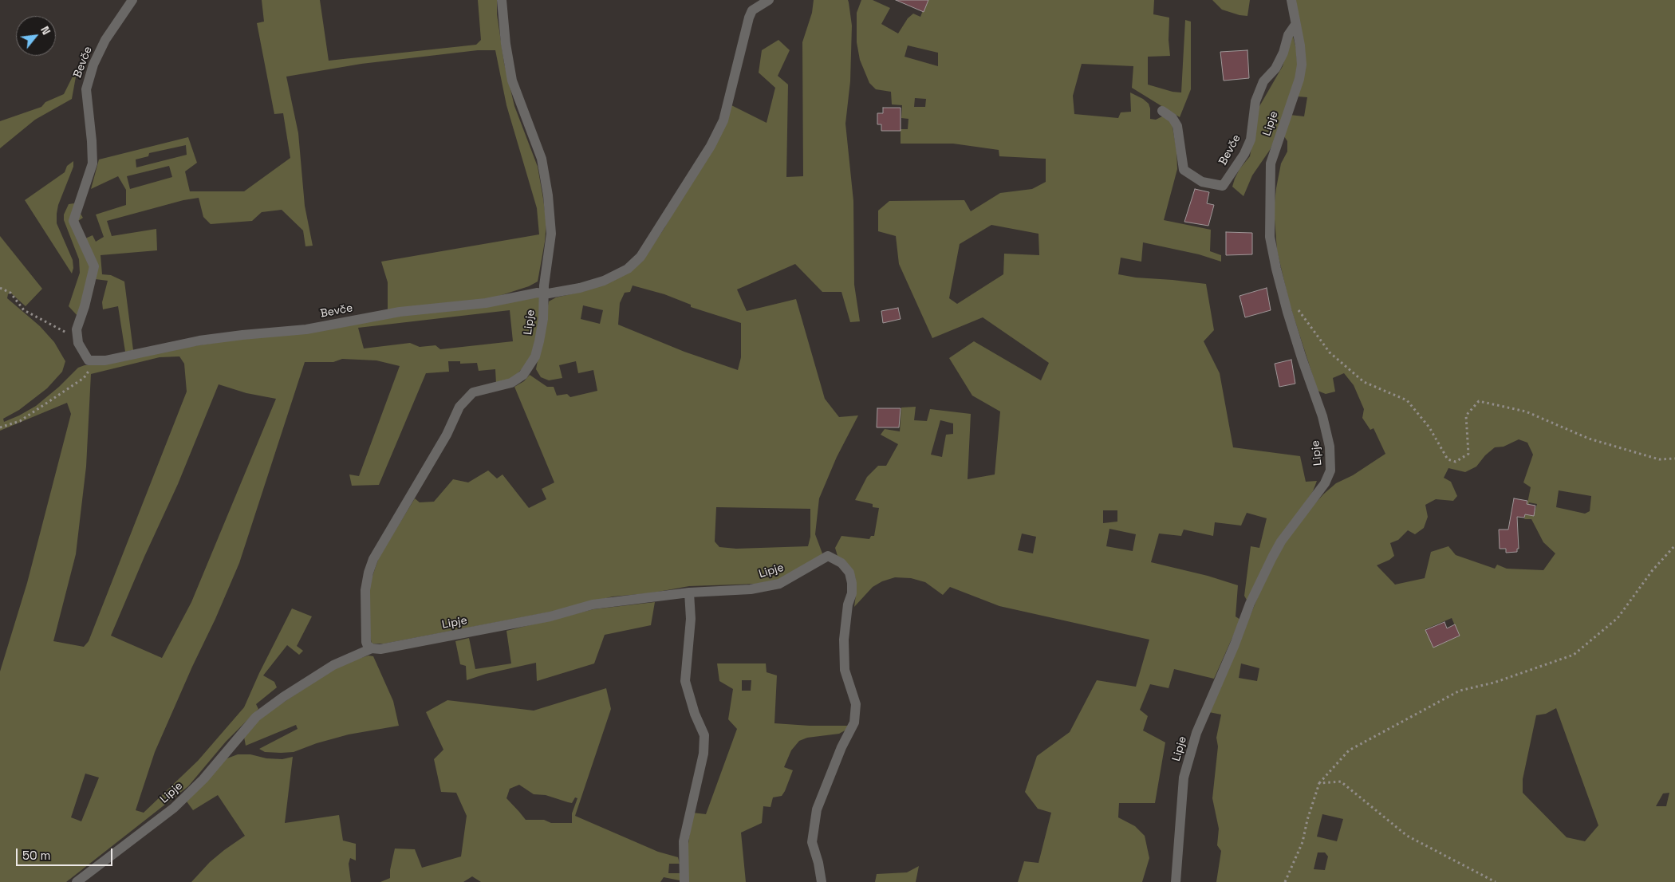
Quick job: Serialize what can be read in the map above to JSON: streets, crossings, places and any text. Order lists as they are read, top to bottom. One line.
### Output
{"streets":{"street":["Bevče","Lipje"]},"crossings":[["Bevče","Lipje"]],"scale_bar":"50 m","north":"top right"}
